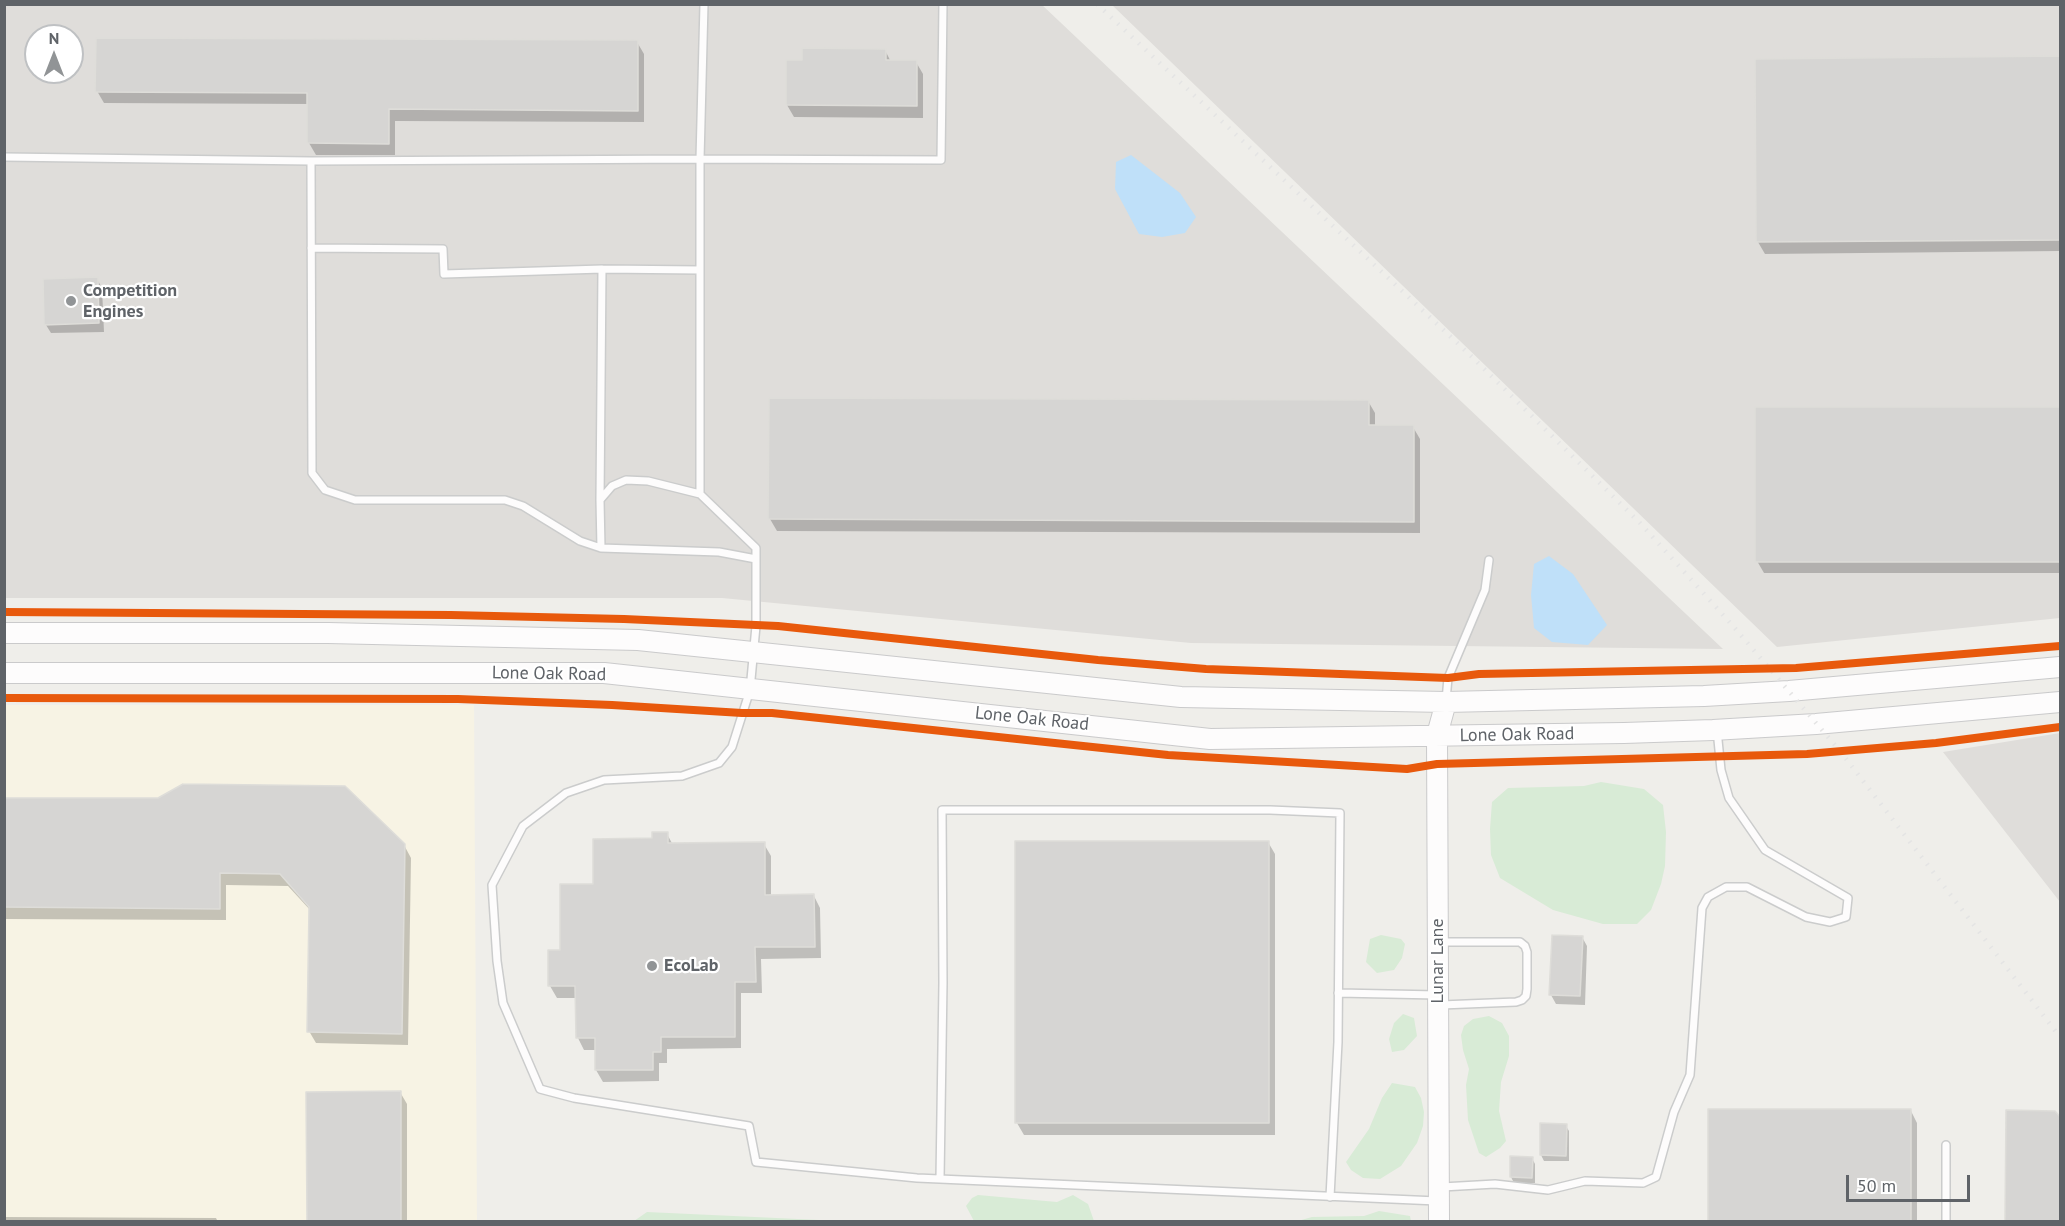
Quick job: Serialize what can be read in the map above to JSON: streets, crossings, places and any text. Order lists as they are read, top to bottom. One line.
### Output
{"streets":{"main road":["Lone Oak Road","Lunar Lane"]},"crossings":[["Lone Oak Road","Lunar Lane"]],"places":["Competition Engines","EcoLab"],"scale_bar":"50 m","north":"top"}
